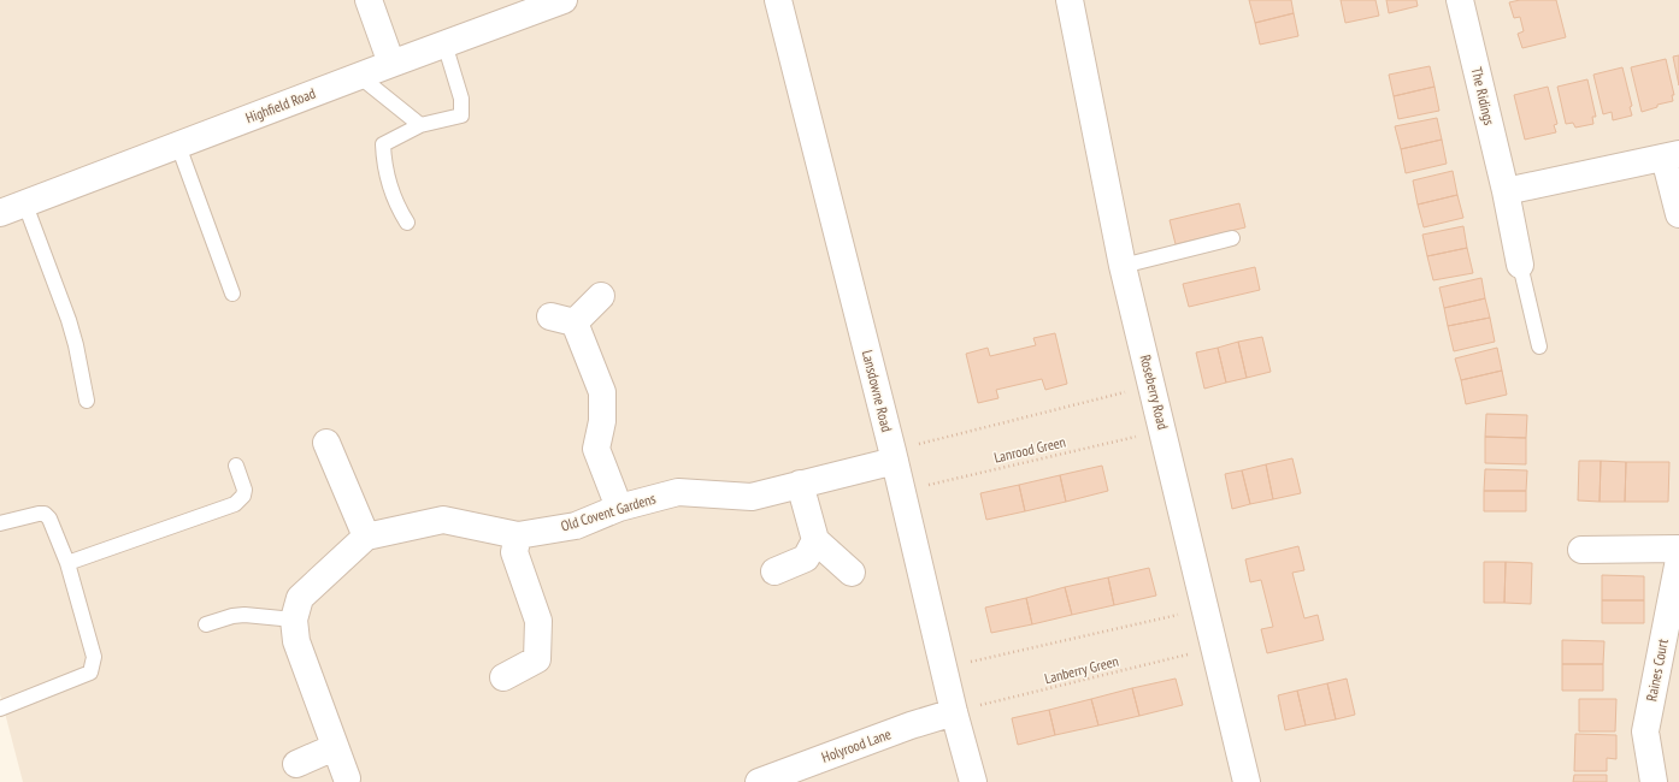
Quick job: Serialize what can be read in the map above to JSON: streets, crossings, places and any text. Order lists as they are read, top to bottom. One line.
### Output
{"streets":{"street":["The Ridings","Highfield Road","Lansdowne Road","Roseberry Road","Old Covent Gardens","Raines Court","Holyrood Lane"],"path":["Lanrood Green","Lanberry Green"]},"crossings":[["Lansdowne Road","Lanrood Green"],["Lansdowne Road","Old Covent Gardens"],["Lansdowne Road","Lanberry Green"],["Lansdowne Road","Holyrood Lane"],["Roseberry Road","Lanrood Green"],["Roseberry Road","Lanberry Green"],["Lanberry Green","Holyrood Lane"]]}
